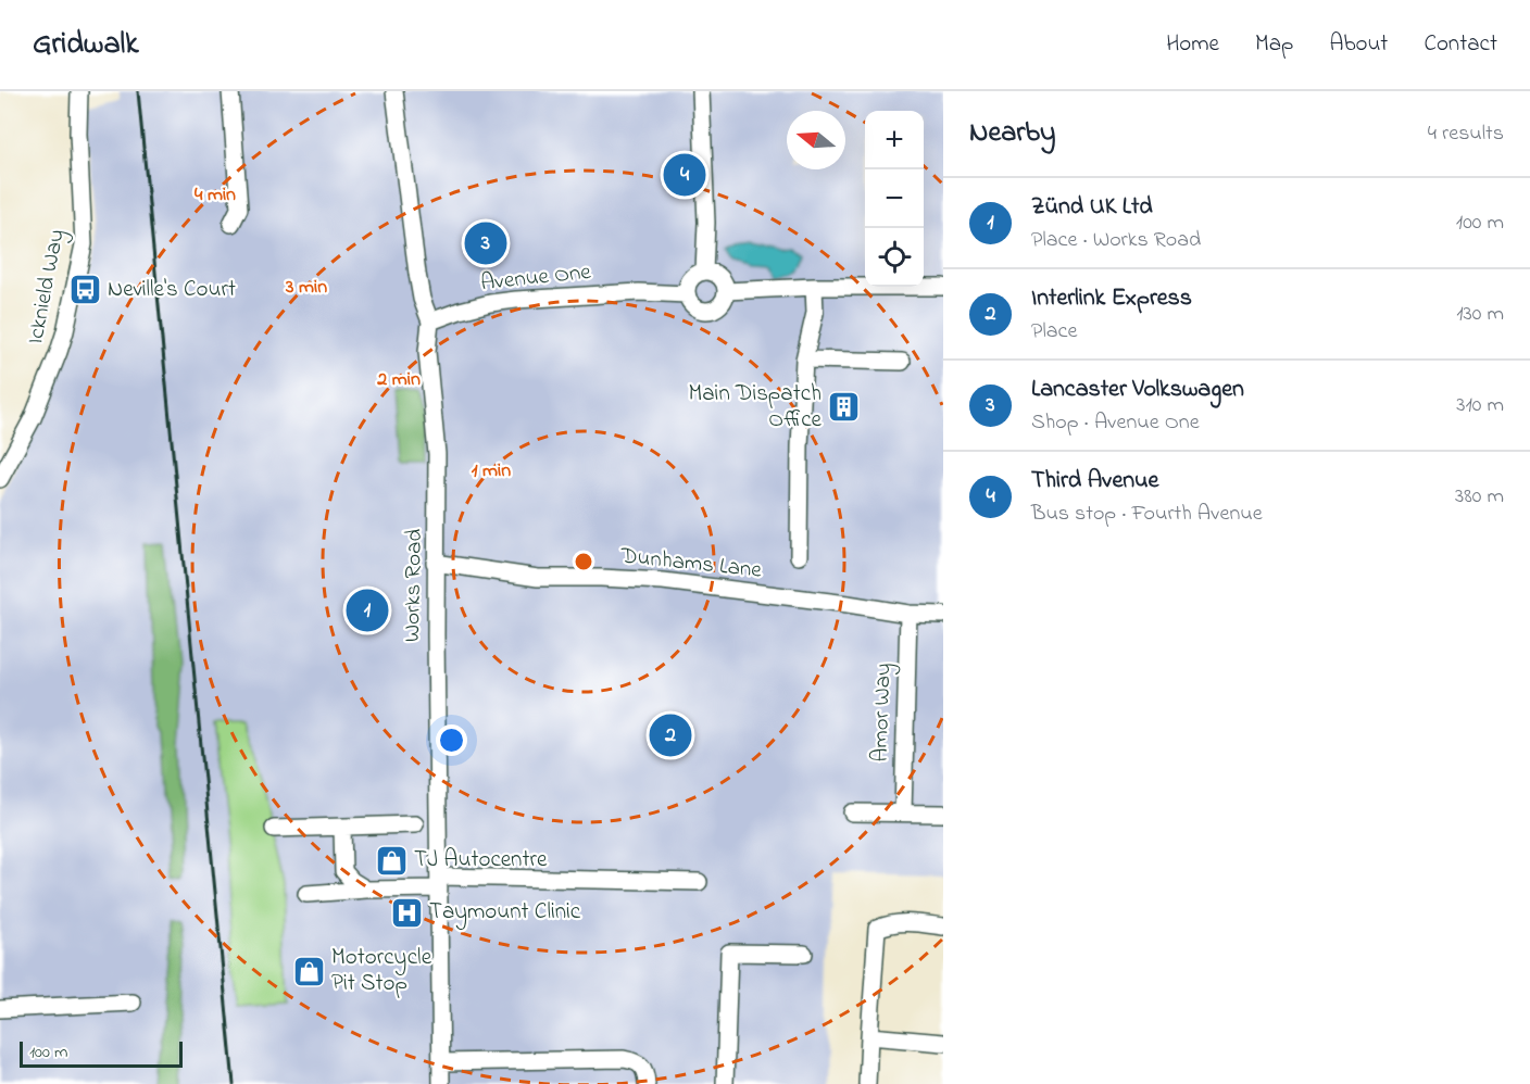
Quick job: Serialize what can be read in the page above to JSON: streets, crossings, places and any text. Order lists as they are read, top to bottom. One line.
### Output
{"streets":{"street":["Avenue One","Icknield Way","Dunhams Lane","Works Road","Amor Way"]},"crossings":[["Avenue One","Works Road"],["Dunhams Lane","Works Road"],["Dunhams Lane","Amor Way"]],"places":{"bus stop":["Neville's Court"],"building":["Main Dispatch Office"],"shop":["TJ Autocentre","Motorcycle Pit Stop"],"hospital":["Taymount Clinic"]},"scale_bar":"100 m","north":"left","page":{"header":"Gridwalk","nav":["Home","Map","About","Contact"],"heading":["Nearby","4 results"],"map_buttons":["+","−"],"pins":["4","3","1","2"],"list":[{"mark":"1","name":"Zünd UK Ltd","note":"Place · Works Road","value":"100 m"},{"mark":"2","name":"Interlink Express","note":"Place","value":"130 m"},{"mark":"3","name":"Lancaster Volkswagen","note":"Shop · Avenue One","value":"310 m"},{"mark":"4","name":"Third Avenue","note":"Bus stop · Fourth Avenue","value":"380 m"}],"scale":"100 m"},"rings":["4 min","3 min","2 min","1 min"]}
